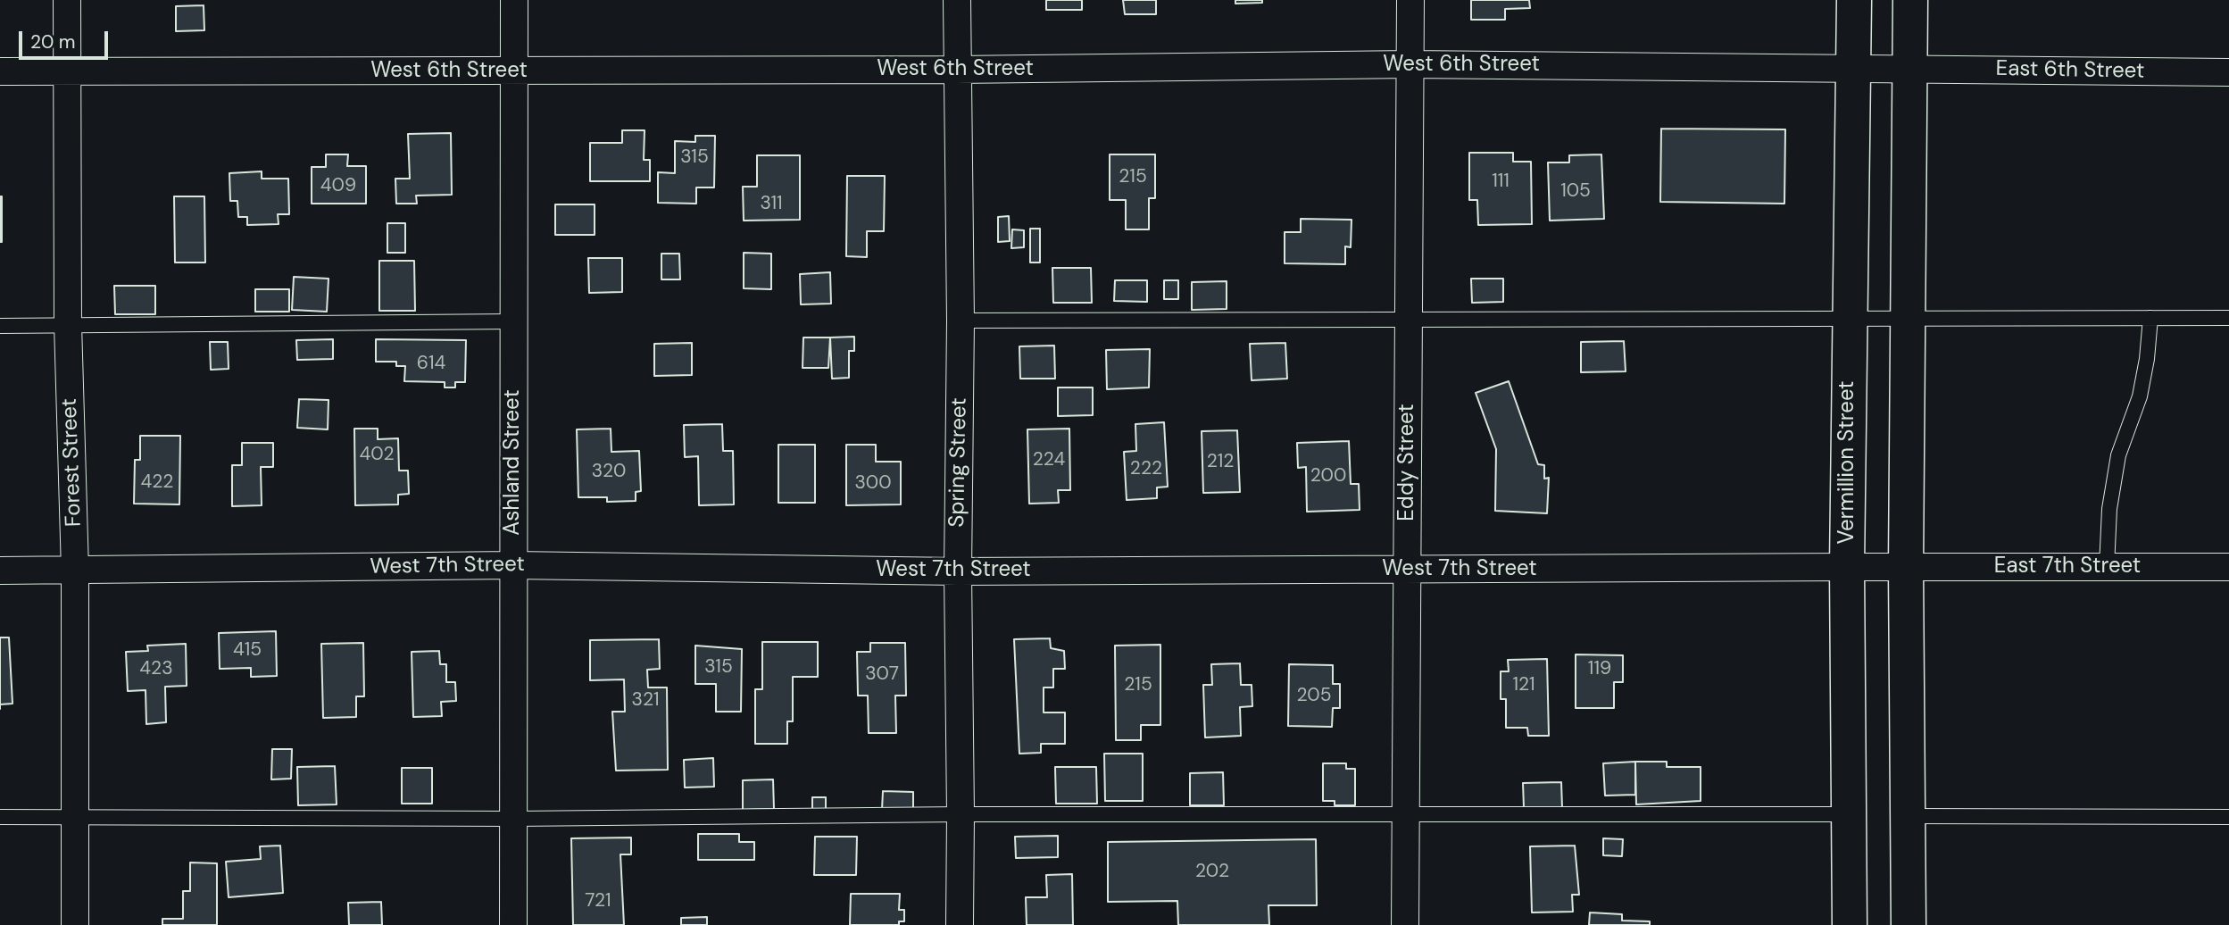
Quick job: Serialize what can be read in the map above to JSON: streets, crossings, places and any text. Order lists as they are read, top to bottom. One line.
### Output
{"streets":{"highway":["Vermillion Street"],"street":["West 6th Street","East 6th Street","Forest Street","Ashland Street","Spring Street","Eddy Street","West 7th Street","East 7th Street"]},"crossings":[["West 6th Street","East 6th Street"],["West 6th Street","Forest Street"],["West 6th Street","Ashland Street"],["West 6th Street","Spring Street"],["West 6th Street","Eddy Street"],["West 6th Street","Vermillion Street"],["Forest Street","West 7th Street"],["Ashland Street","West 7th Street"],["Spring Street","West 7th Street"],["Eddy Street","West 7th Street"],["Vermillion Street","West 7th Street"],["West 7th Street","East 7th Street"]],"house_numbers":["315","215","111","409","105","311","614","402","224","212","222","320","200","422","300","415","315","423","119","307","215","121","205","321","202","721"],"scale_bar":"20 m"}
